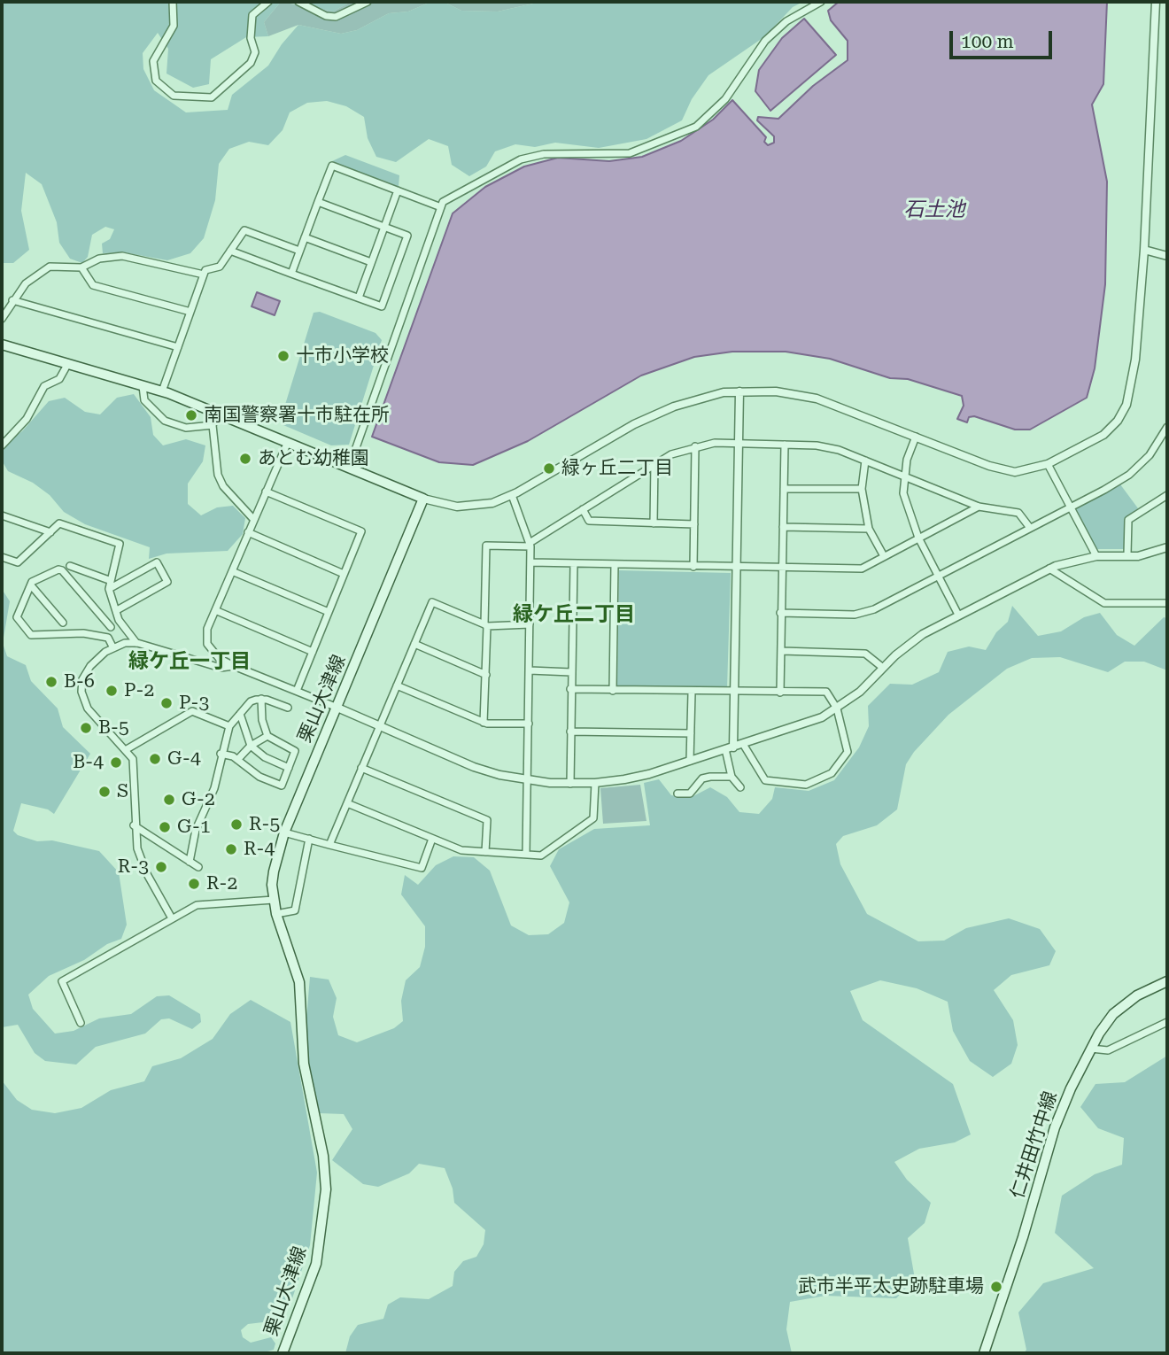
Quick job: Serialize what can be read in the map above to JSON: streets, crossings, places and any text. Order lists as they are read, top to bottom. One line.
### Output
{"streets":{"main road":["栗山大津線","仁井田竹中線"]},"districts":["緑ケ丘二丁目","緑ケ丘一丁目"],"water":["石土池"],"places":["十市小学校","南国警察署十市駐在所","あとむ幼稚園","緑ヶ丘二丁目","B-6","P-2","P-3","B-5","G-4","B-4","S","G-2","R-5","G-1","R-4","R-3","R-2","武市半平太史跡駐車場"],"scale_bar":"100 m"}
